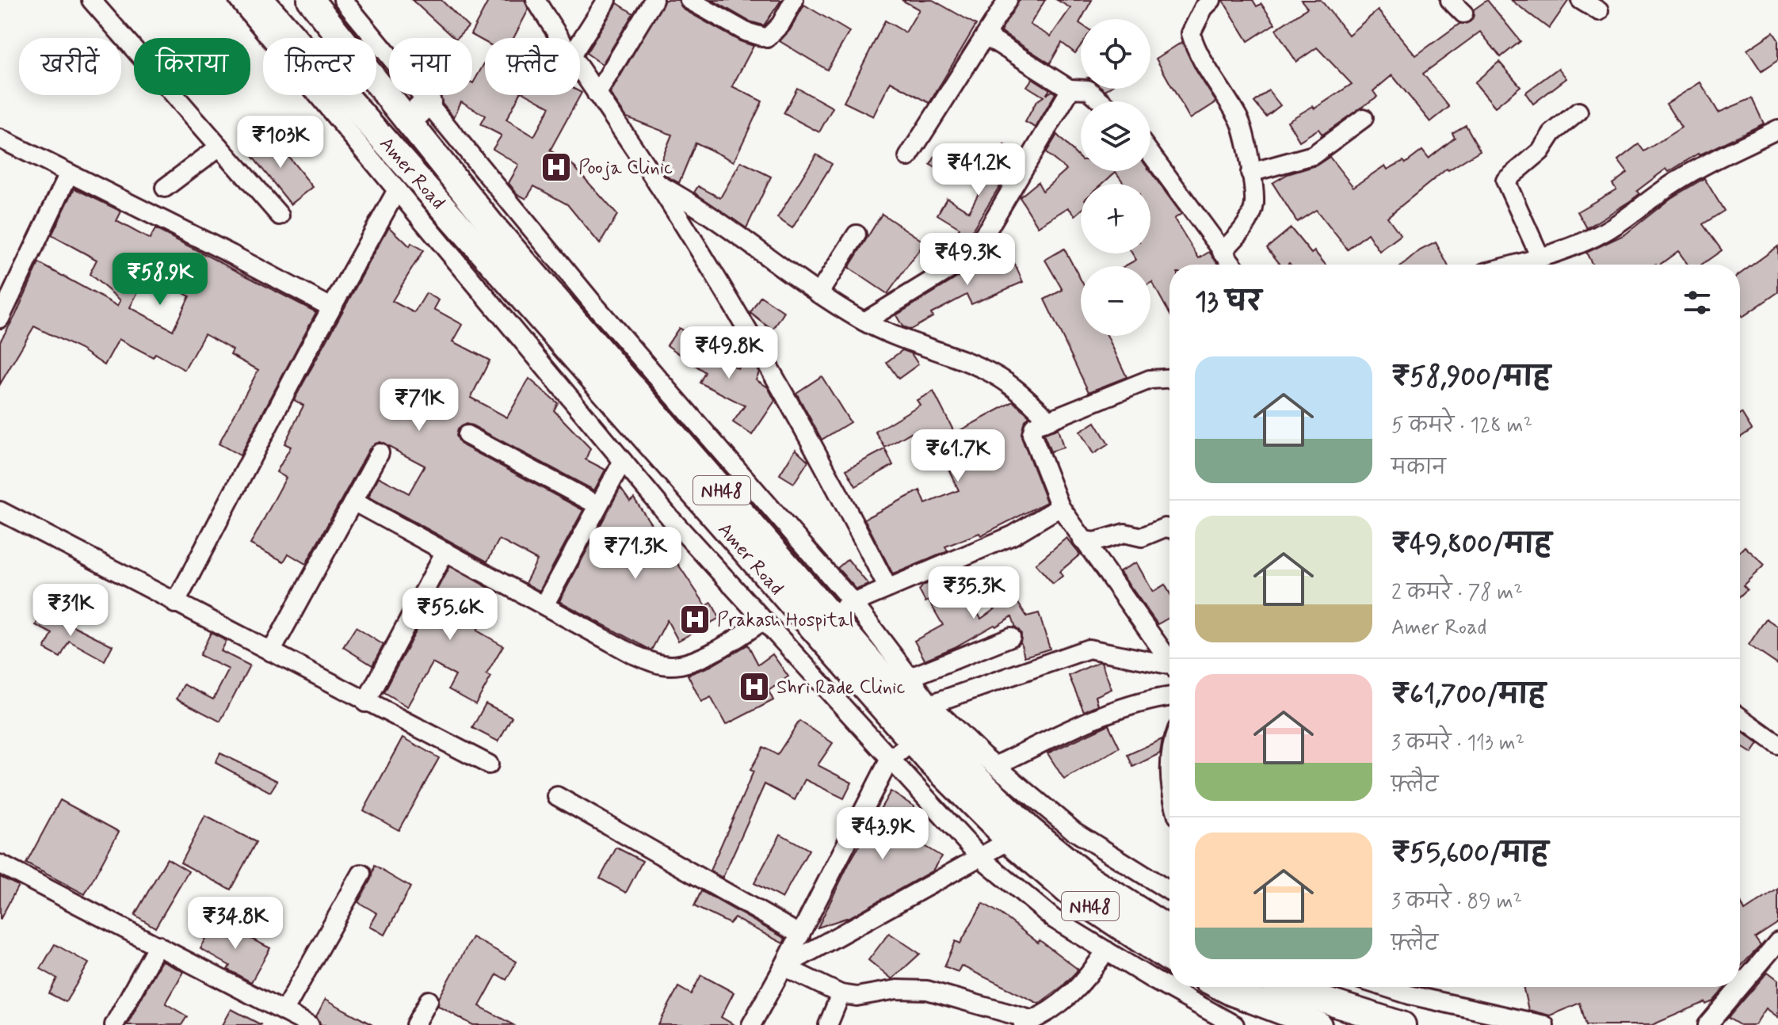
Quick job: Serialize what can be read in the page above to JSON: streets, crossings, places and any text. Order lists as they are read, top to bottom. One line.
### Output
{"streets":{"highway":["Amer Road","NH48"]},"places":{"hospital":["Pooja Clinic","Prakash Hospital","Shri Rade Clinic"]},"page":{"map_buttons":["+","−"],"chip":["खरीदें","किराया","फ़िल्टर","नया","फ़्लैट"],"price":["₹103K","₹41.2K","₹49.3K","₹58.9K","₹49.8K","₹71K","₹61.7K","₹71.3K","₹35.3K","₹31K","₹55.6K","₹43.9K","₹34.8K"],"heading":"13 घर","list":[{"name":"₹58,900/माह","note":"5 कमरे · 128 m² · मकान"},{"name":"₹49,800/माह","note":"2 कमरे · 78 m² · Amer Road"},{"name":"₹61,700/माह","note":"3 कमरे · 113 m² · फ़्लैट"},{"name":"₹55,600/माह","note":"3 कमरे · 89 m² · फ़्लैट"}]}}
